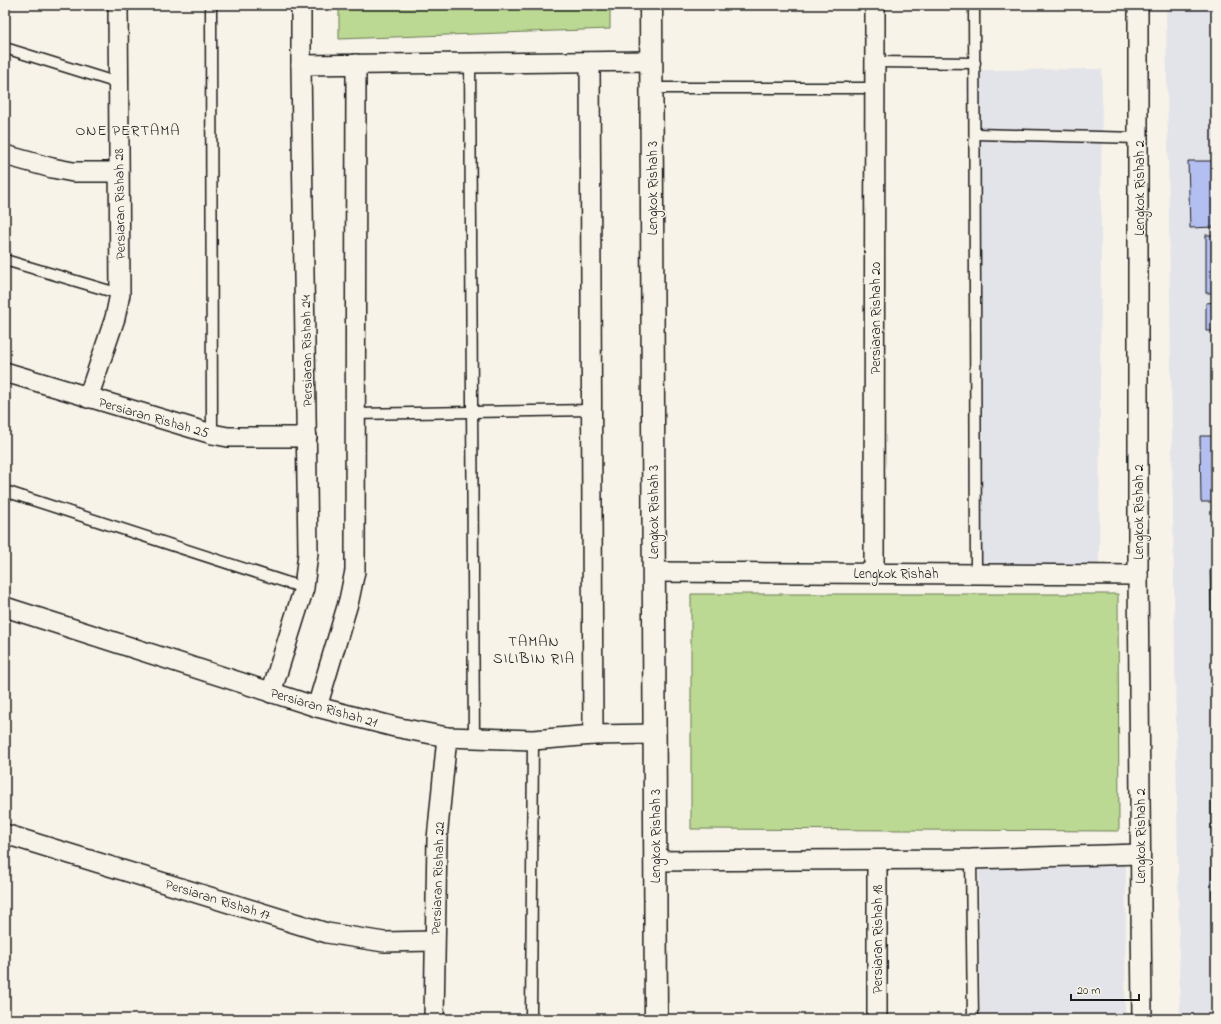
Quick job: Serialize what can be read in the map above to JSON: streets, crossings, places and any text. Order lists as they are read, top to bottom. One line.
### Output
{"streets":{"street":["Lengkok Rishah 3","Lengkok Rishah 2","Persiaran Rishah 28","Persiaran Rishah 20","Persiaran Rishah 24","Persiaran Rishah 25","Lengkok Rishah","Persiaran Rishah 21","Persiaran Rishah 22","Persiaran Rishah 17","Persiaran Rishah 18"]},"crossings":[["Lengkok Rishah 3","Lengkok Rishah"],["Lengkok Rishah 3","Persiaran Rishah 21"],["Lengkok Rishah 2","Lengkok Rishah"],["Persiaran Rishah 28","Persiaran Rishah 25"],["Persiaran Rishah 20","Lengkok Rishah"],["Persiaran Rishah 24","Persiaran Rishah 25"],["Persiaran Rishah 24","Persiaran Rishah 21"],["Persiaran Rishah 21","Persiaran Rishah 22"],["Persiaran Rishah 22","Persiaran Rishah 17"]],"districts":["ONE PERTAMA","TAMAN SILIBIN RIA"],"scale_bar":"20 m"}
